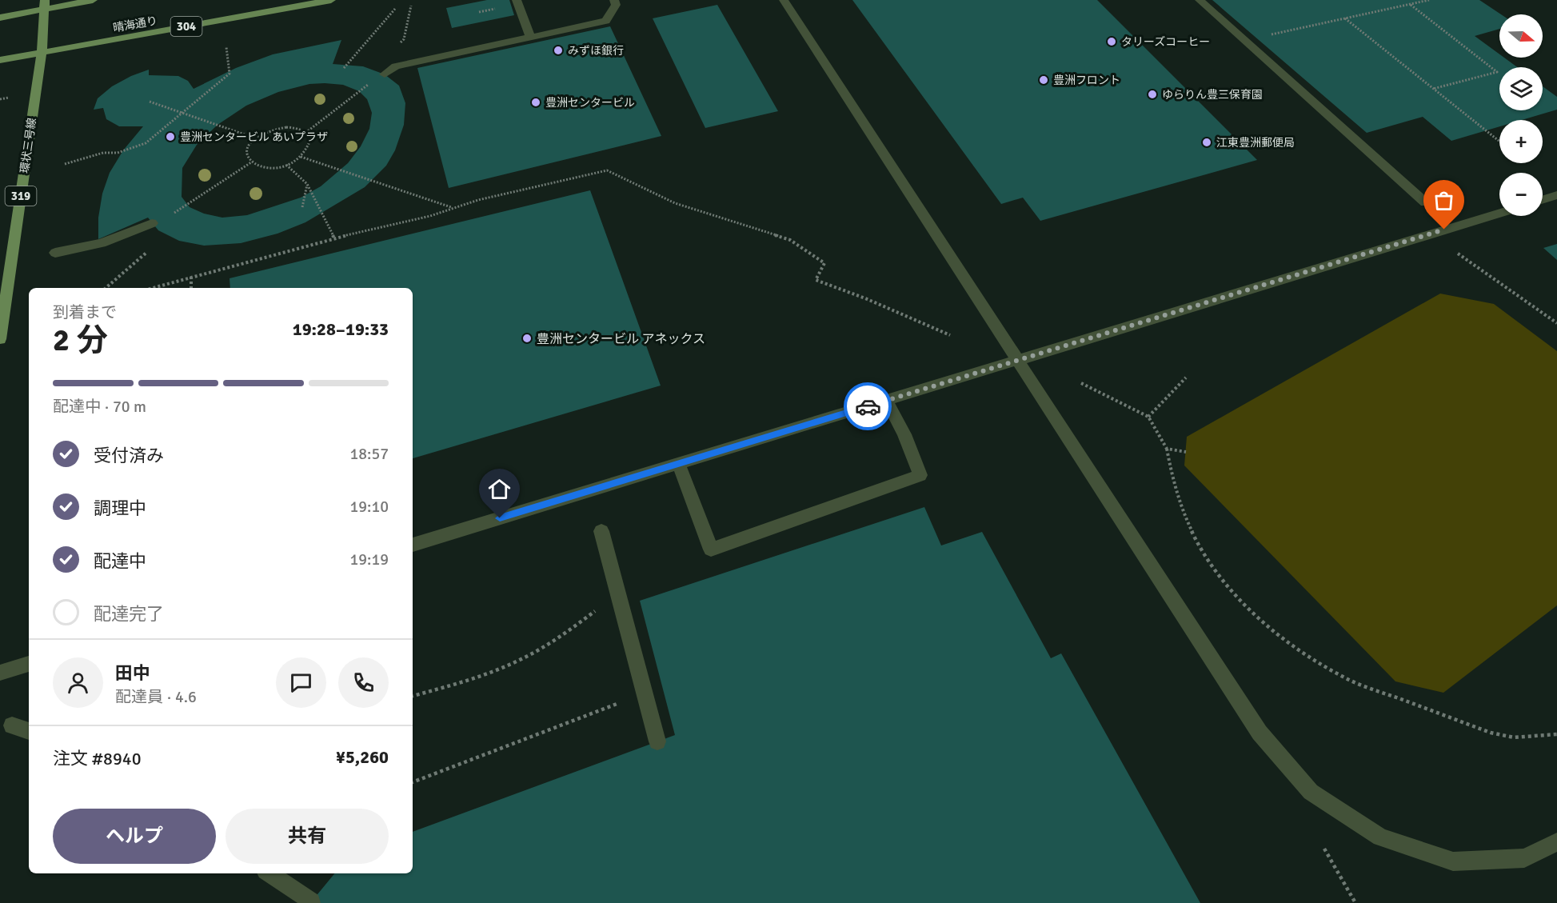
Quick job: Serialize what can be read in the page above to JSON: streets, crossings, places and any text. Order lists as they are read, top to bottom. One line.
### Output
{"streets":{"main road":["晴海通り","304","環状三号線","319"]},"crossings":[["晴海通り","環状三号線"]],"places":["タリーズコーヒー","みずほ銀行","豊洲フロント","ゆらりん豊三保育園","豊洲センタービル","豊洲センタービル あいプラザ","江東豊洲郵便局","豊洲センタービル アネックス"],"north":"right","page":{"map_buttons":["+","−"],"heading":["2 分","到着まで","19:28–19:33"],"panel":["田中","配達員 · 4.6","注文 #8940","¥5,260"],"bar":"配達中 · 70 m","list":[["受付済み","18:57"],["調理中","19:10"],["配達中","19:19"],"配達完了"],"buttons":["ヘルプ","共有"]}}
